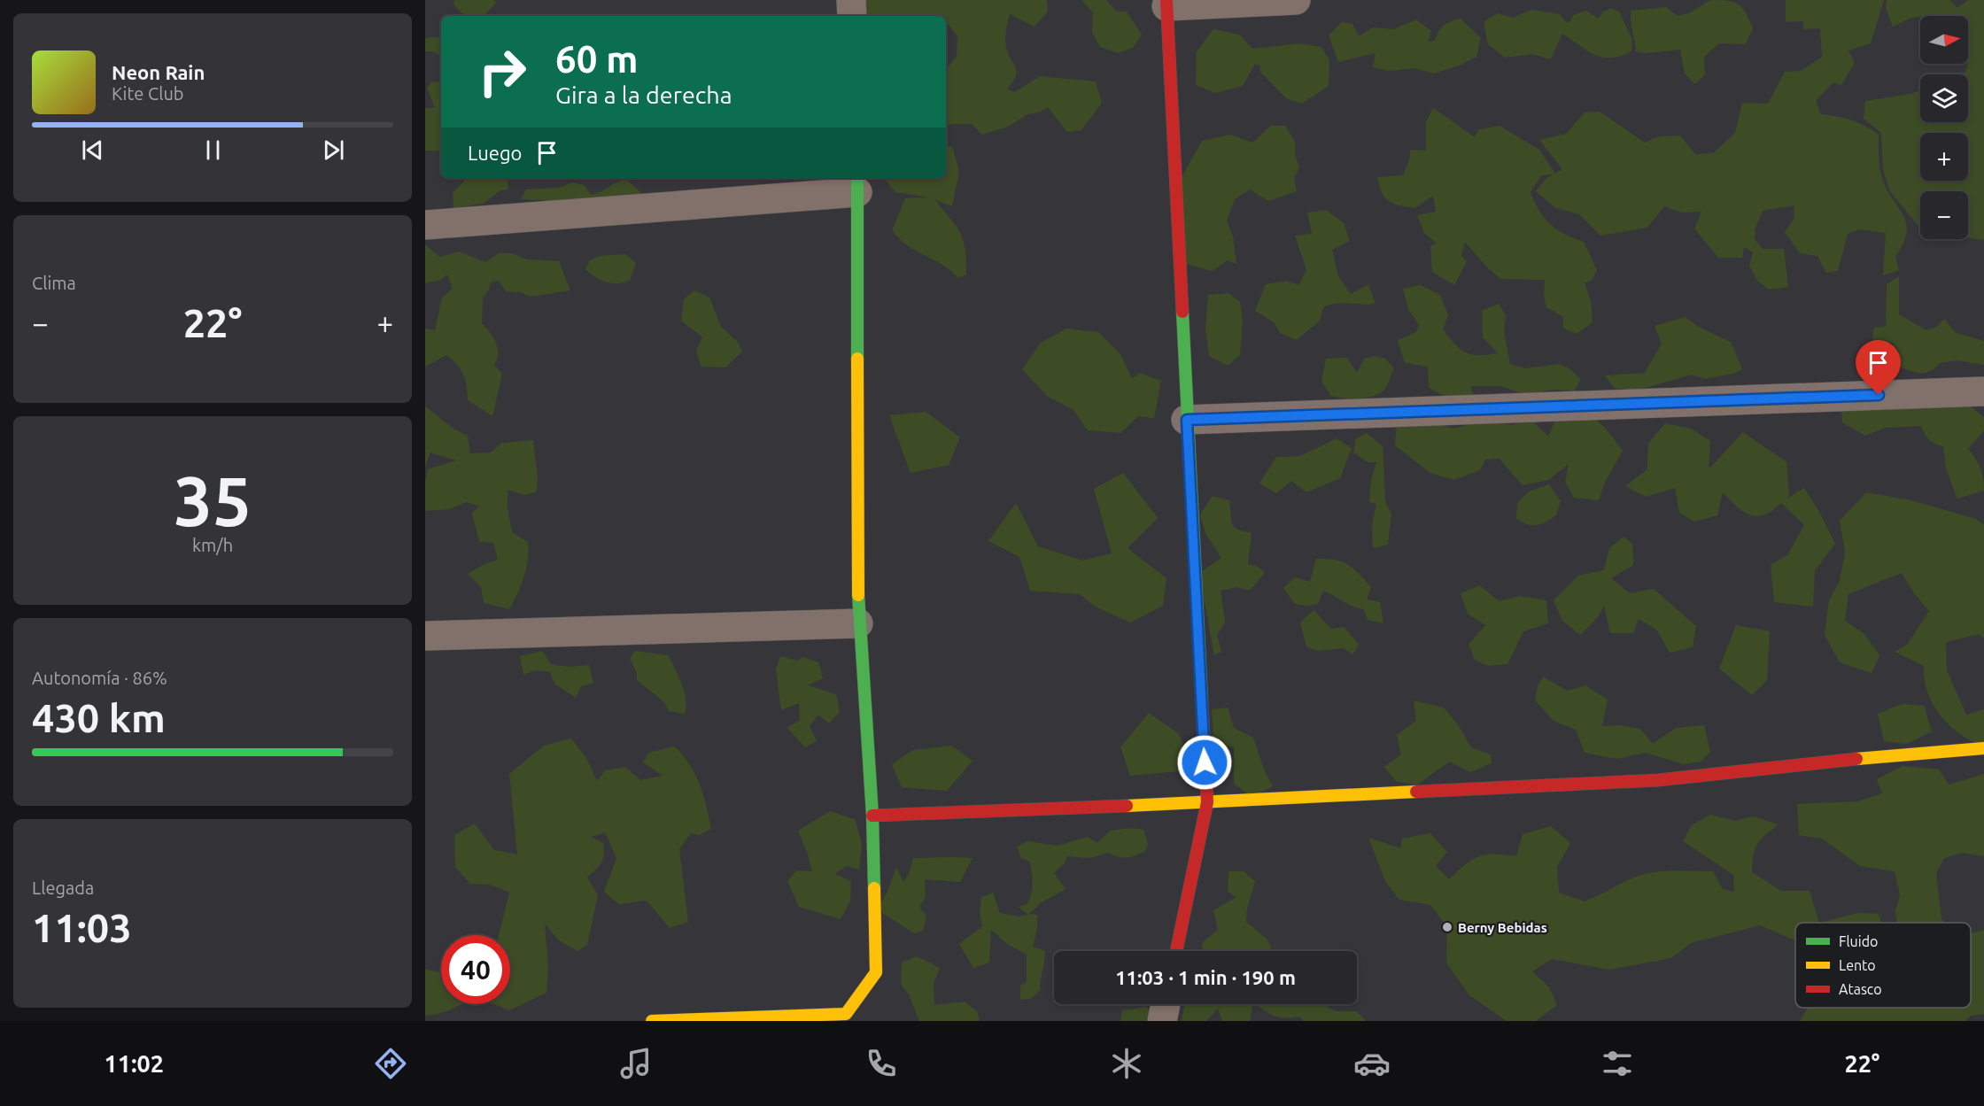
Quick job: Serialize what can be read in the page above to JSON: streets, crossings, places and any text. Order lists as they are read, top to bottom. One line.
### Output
{"places":["Berny Bebidas"],"legend":["Fluido","Lento","Atasco"],"north":"right","page":{"map_buttons":["+","−"],"turn":["60 m","Gira a la derecha"],"song":["Neon Rain","Kite Club"],"then":"Luego","tile":["Clima",["35","km/h"],["Autonomía · 86%","430 km"],["Llegada","11:03"]],"heat":["−","22°","+"],"limit":"40","trip":"11:03 · 1 min · 190 m","tabs":["11:02","22°"]}}
